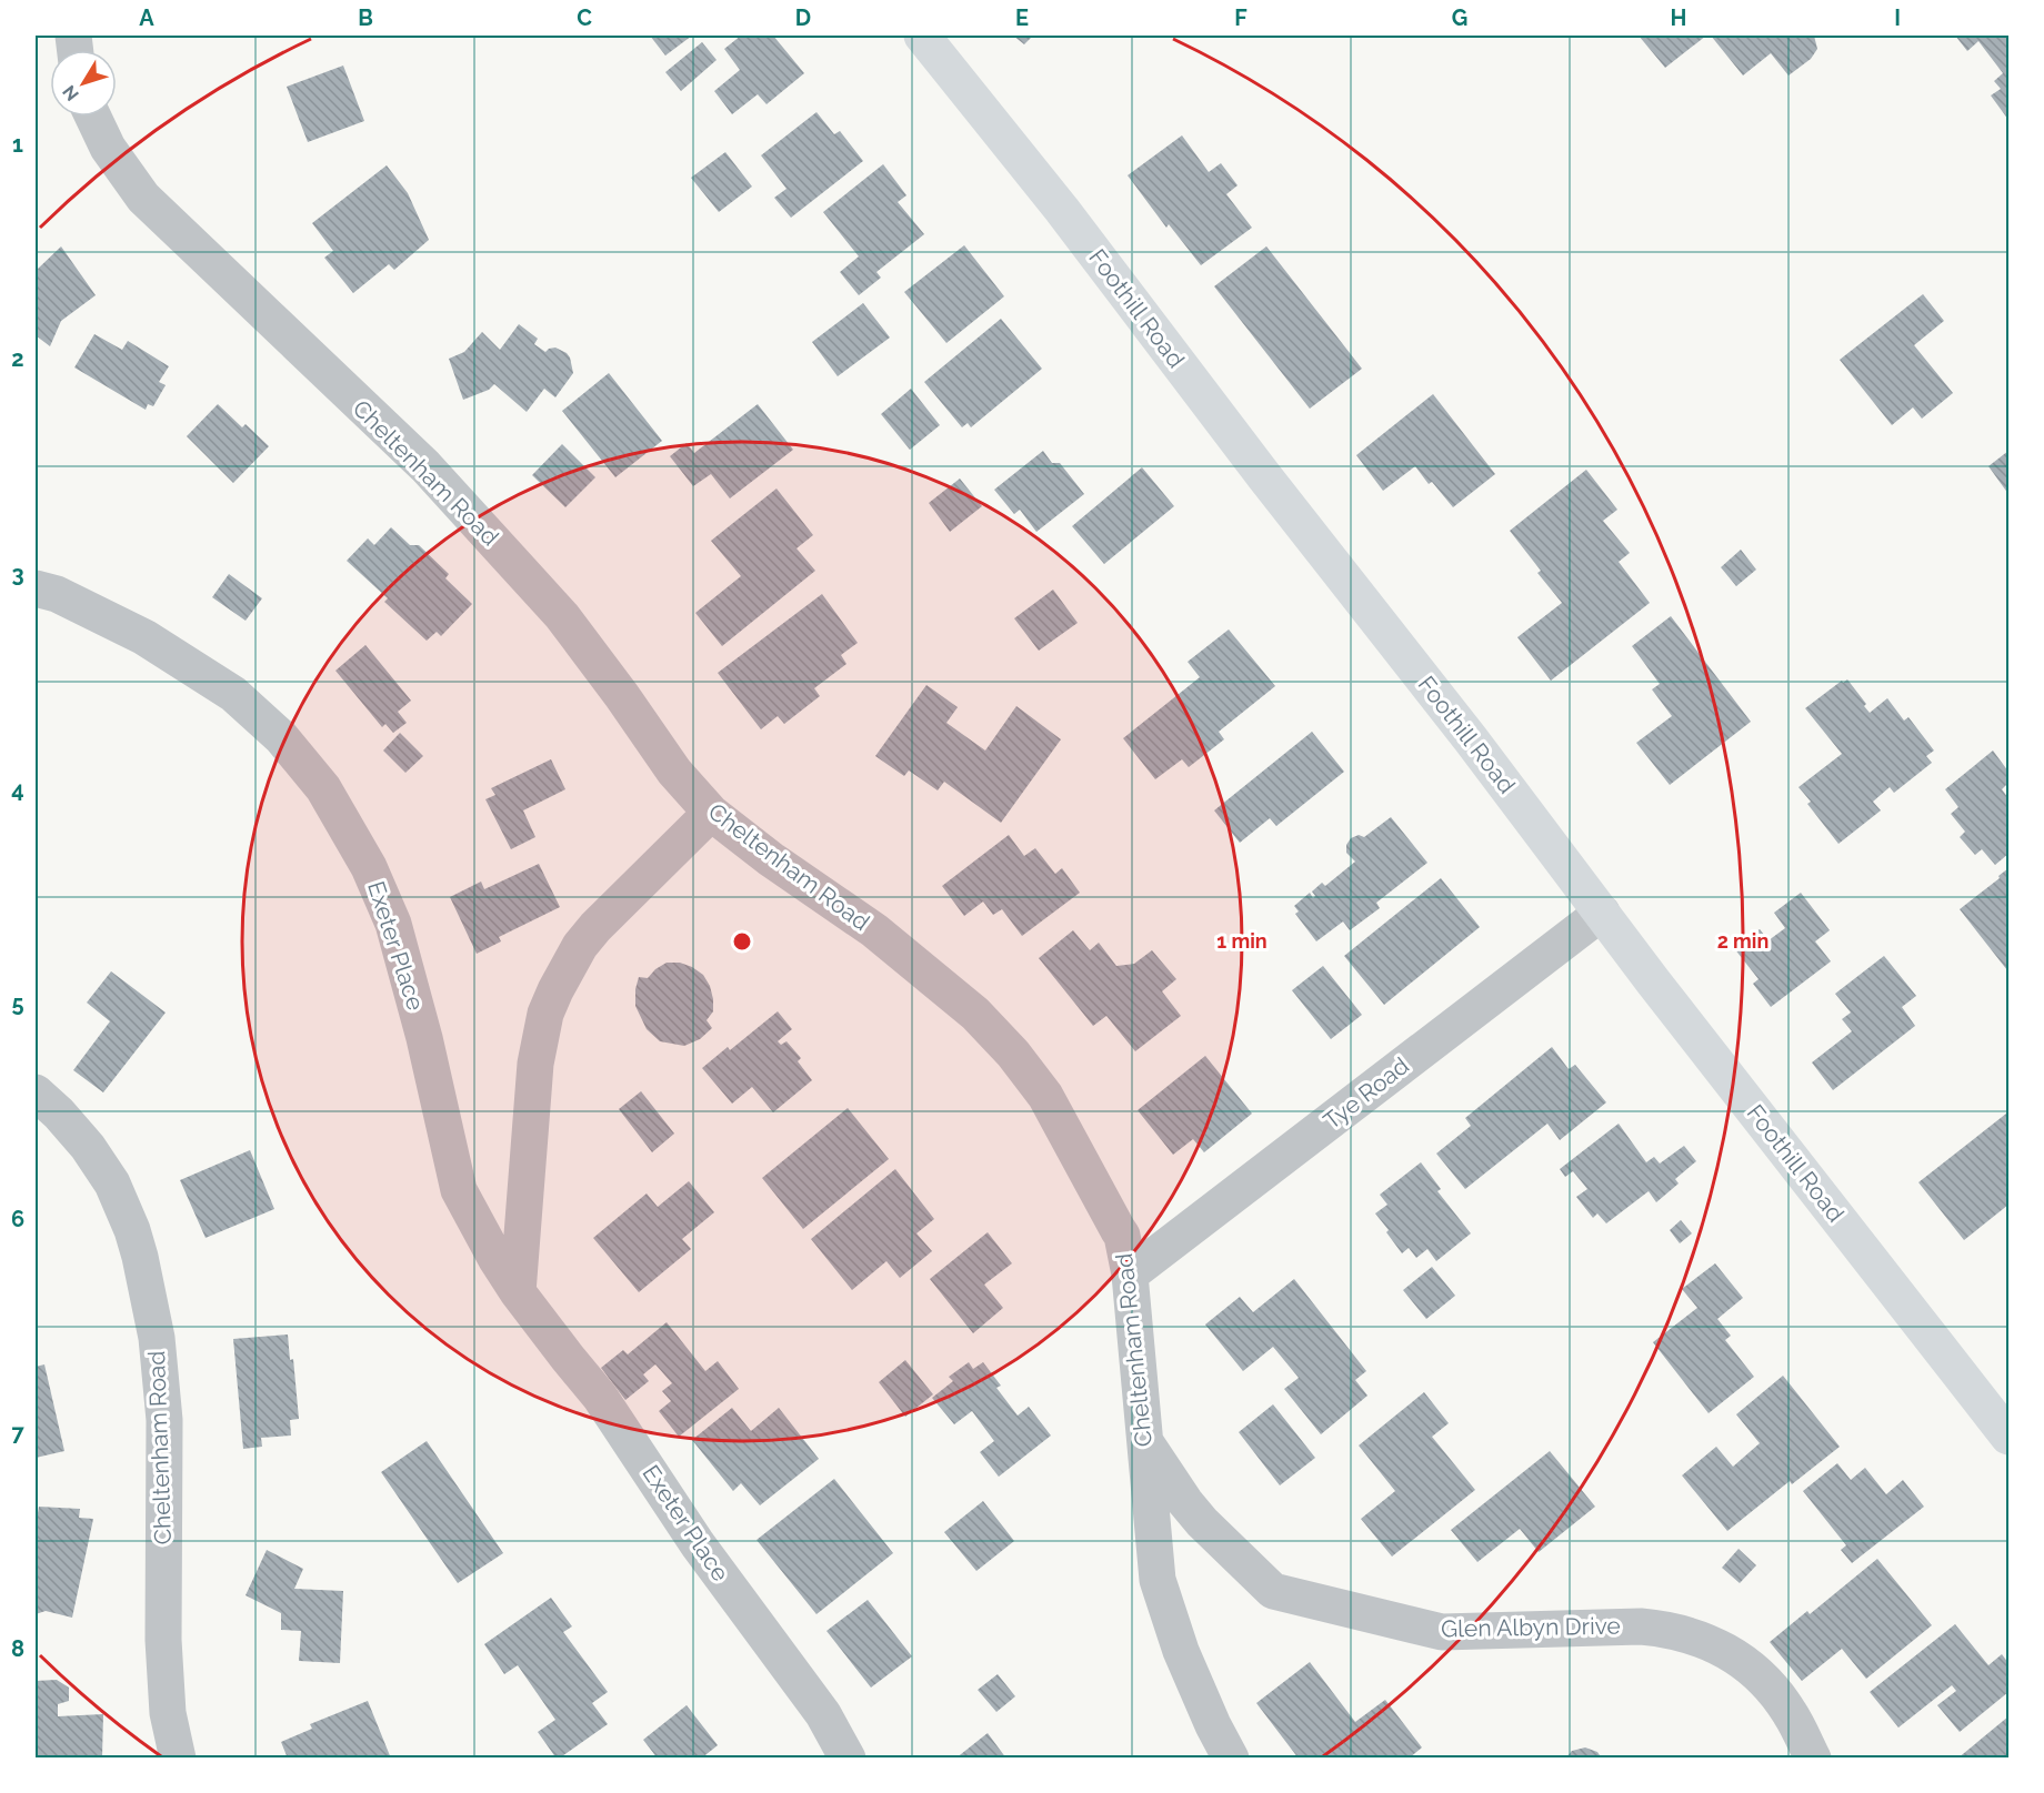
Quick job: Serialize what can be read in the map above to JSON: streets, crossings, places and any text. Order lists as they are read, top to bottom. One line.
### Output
{"streets":{"main road":["Foothill Road"],"street":["Cheltenham Road","Exeter Place","Tye Road","Glen Albyn Drive"]},"crossings":[["Foothill Road","Tye Road"],["Cheltenham Road","Tye Road"],["Cheltenham Road","Glen Albyn Drive"]],"north":"bottom left","grid":{"columns":["A","B","C","D","E","F","G","H","I"],"rows":["1","2","3","4","5","6","7","8"]},"rings":["1 min","2 min"]}
